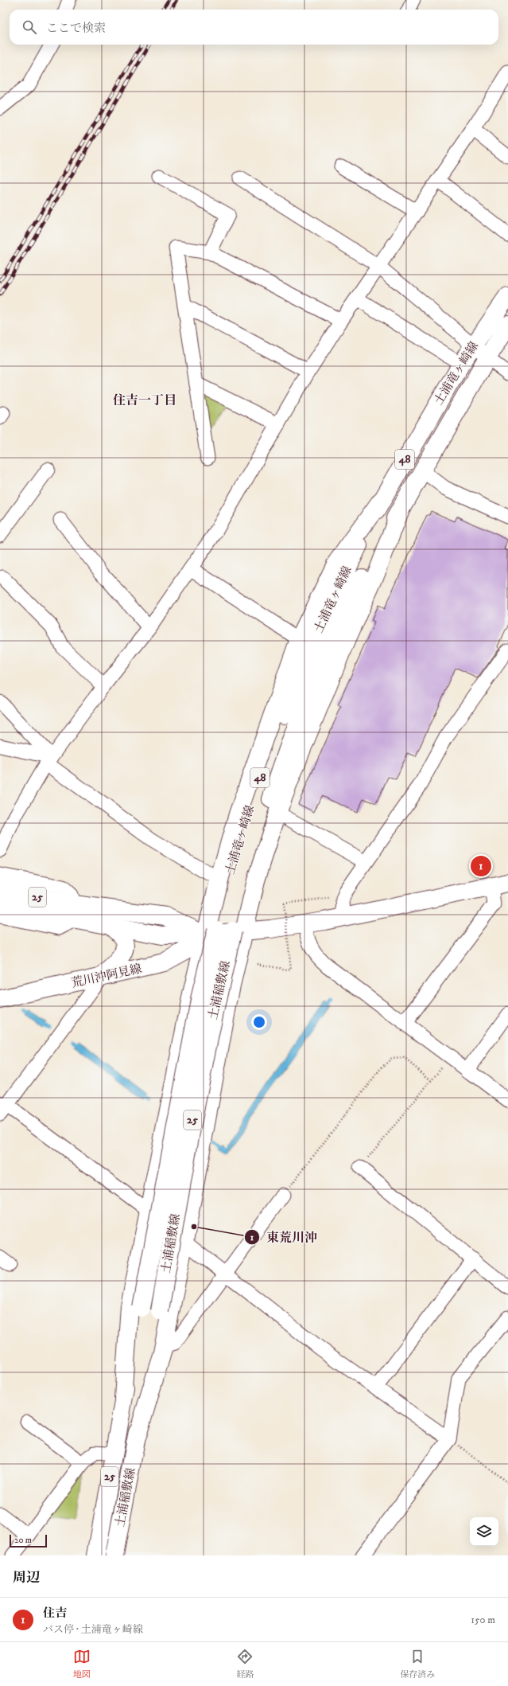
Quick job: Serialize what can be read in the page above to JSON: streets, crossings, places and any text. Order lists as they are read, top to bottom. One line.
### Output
{"streets":{"main road":["土浦竜ヶ崎線","48","25","荒川沖阿見線","土浦稲敷線"]},"crossings":[["土浦竜ヶ崎線","25"],["土浦竜ヶ崎線","荒川沖阿見線"],["土浦竜ヶ崎線","土浦稲敷線"],["25","荒川沖阿見線"],["25","土浦稲敷線"],["荒川沖阿見線","土浦稲敷線"]],"districts":["住吉一丁目"],"places":["東荒川沖"],"scale_bar":"20 m","page":{"search":"ここで検索","pins":"1","scale":"20 m","heading":"周辺","list":[{"mark":"1","name":"住吉","note":"バス停 · 土浦竜ヶ崎線","value":"150 m"}],"nav":["地図","経路","保存済み"]}}
